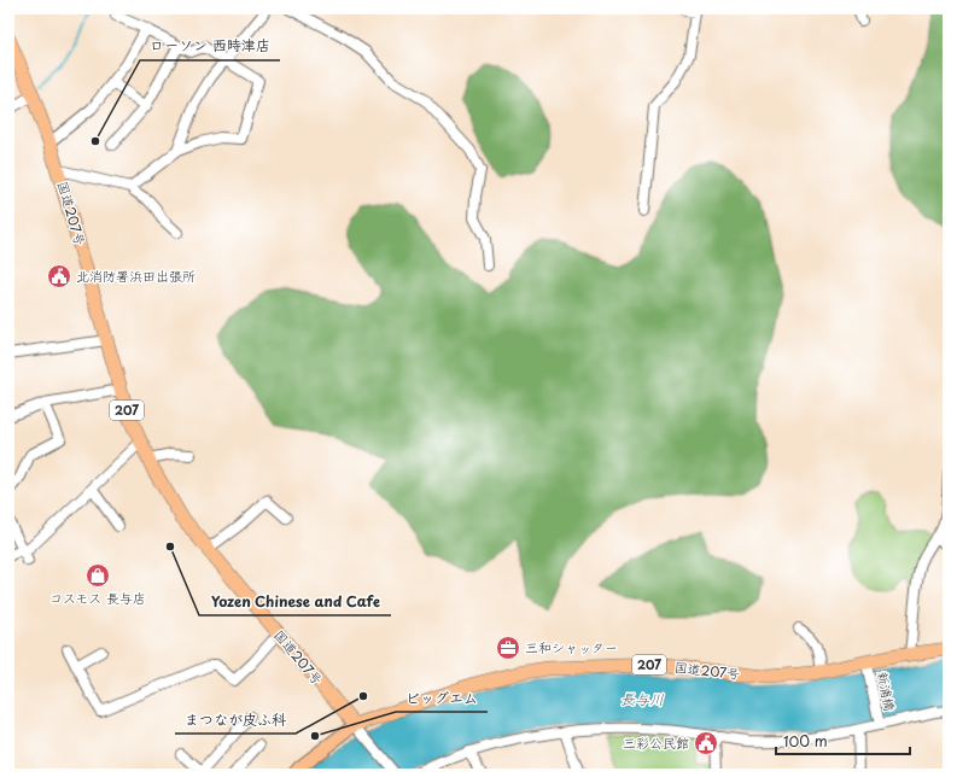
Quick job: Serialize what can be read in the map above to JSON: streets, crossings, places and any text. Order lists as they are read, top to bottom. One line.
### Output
{"streets":{"highway":["国道207号","207"],"street":["新浦橋"]},"crossings":[["国道207号","新浦橋"]],"water":["長与川"],"places":{"other":["ローソン 西時津店","Yozen Chinese and Cafe","まつなが皮ふ科","ビッグエム"],"public building":["北消防署浜田出張所","三彩公民館"],"shop":["コスモス 長与店"],"office":["三和シャッター"]},"scale_bar":"100 m"}
